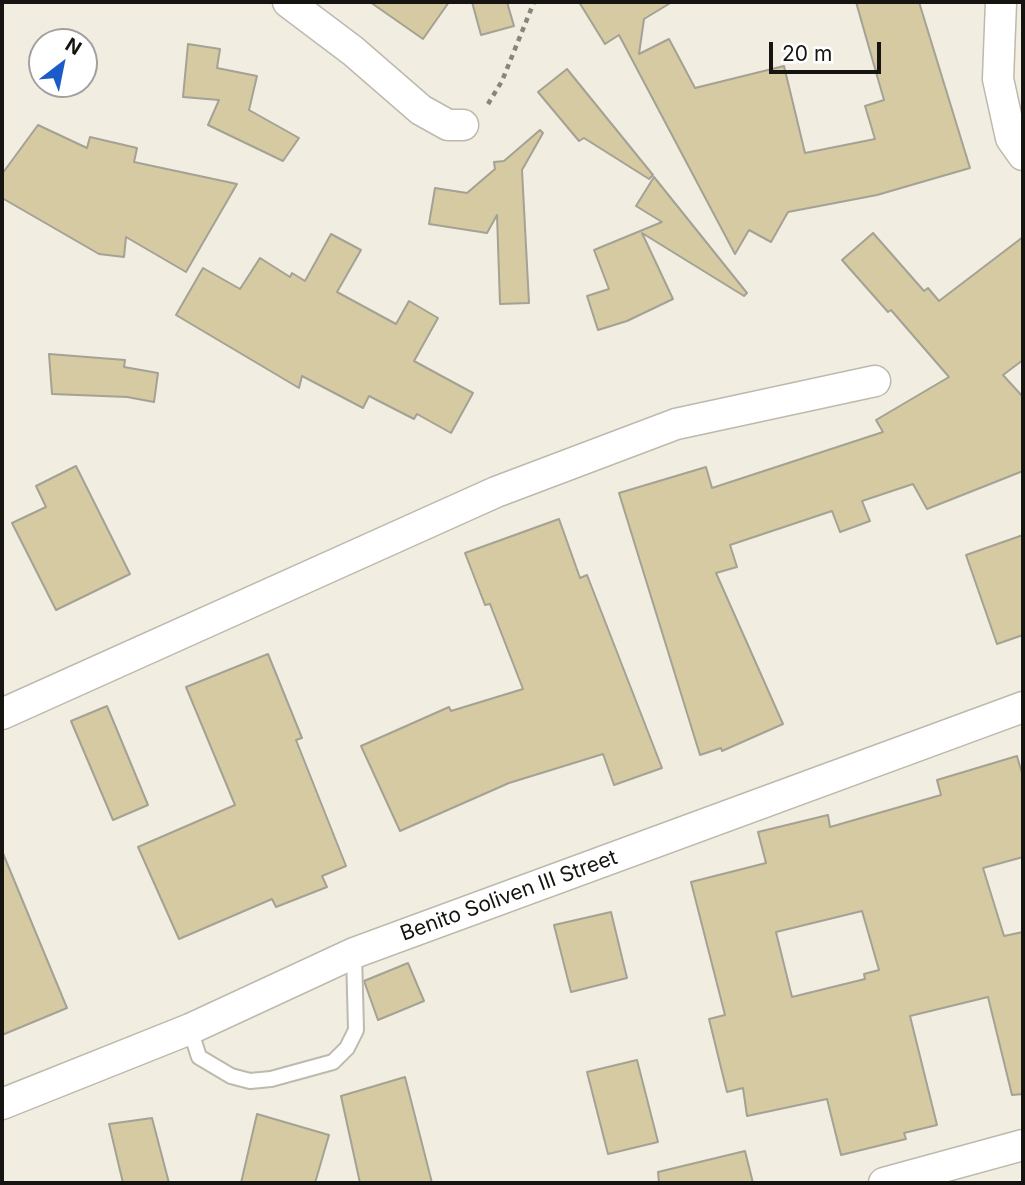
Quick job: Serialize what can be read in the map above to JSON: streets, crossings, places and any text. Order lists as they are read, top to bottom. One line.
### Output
{"streets":{"street":["Benito Soliven Ⅲ Street"]},"scale_bar":"20 m","north":"top right"}
